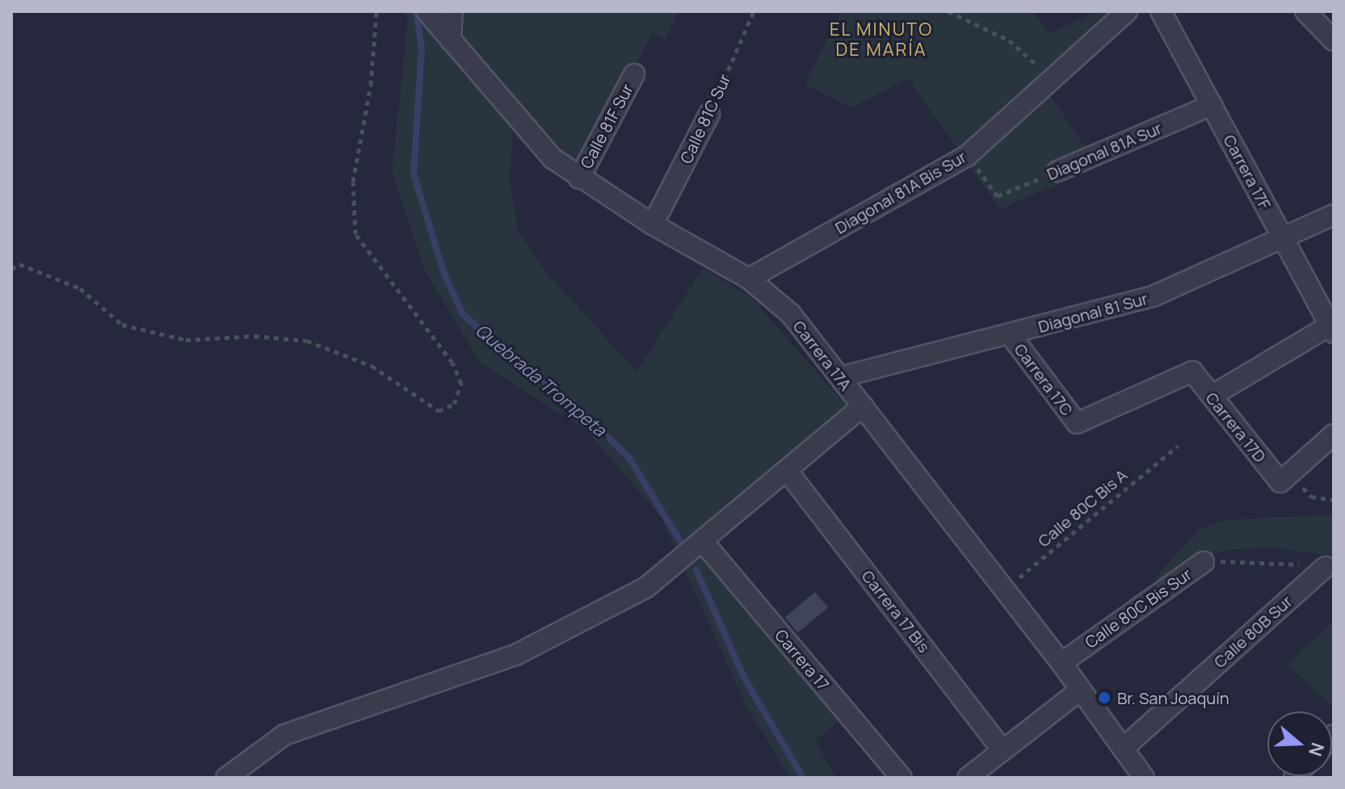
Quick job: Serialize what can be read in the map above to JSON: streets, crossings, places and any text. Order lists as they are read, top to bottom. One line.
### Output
{"streets":{"street":["Calle 81C Sur","Calle 81F Sur","Diagonal 81A Sur","Carrera 17F","Diagonal 81A Bis Sur","Diagonal 81 Sur","Carrera 17A","Carrera 17C","Carrera 17D","Calle 80C Bis Sur","Carrera 17 Bis","Calle 80B Sur","Carrera 17"],"path":["Calle 80C Bis A"]},"crossings":[["Calle 81C Sur","Carrera 17A"],["Calle 81F Sur","Carrera 17A"],["Diagonal 81A Sur","Carrera 17F"],["Diagonal 81A Sur","Diagonal 81A Bis Sur"],["Carrera 17F","Diagonal 81 Sur"],["Diagonal 81A Bis Sur","Carrera 17A"],["Diagonal 81 Sur","Carrera 17A"],["Diagonal 81 Sur","Carrera 17C"],["Carrera 17A","Calle 80C Bis A"],["Carrera 17A","Calle 80C Bis Sur"],["Carrera 17A","Calle 80B Sur"],["Carrera 17C","Carrera 17D"],["Calle 80C Bis Sur","Calle 80B Sur"]],"districts":["EL MINUTO DE MARÍA"],"water":["Quebrada Trompeta"],"places":["Br. San Joaquín"],"north":"right"}
